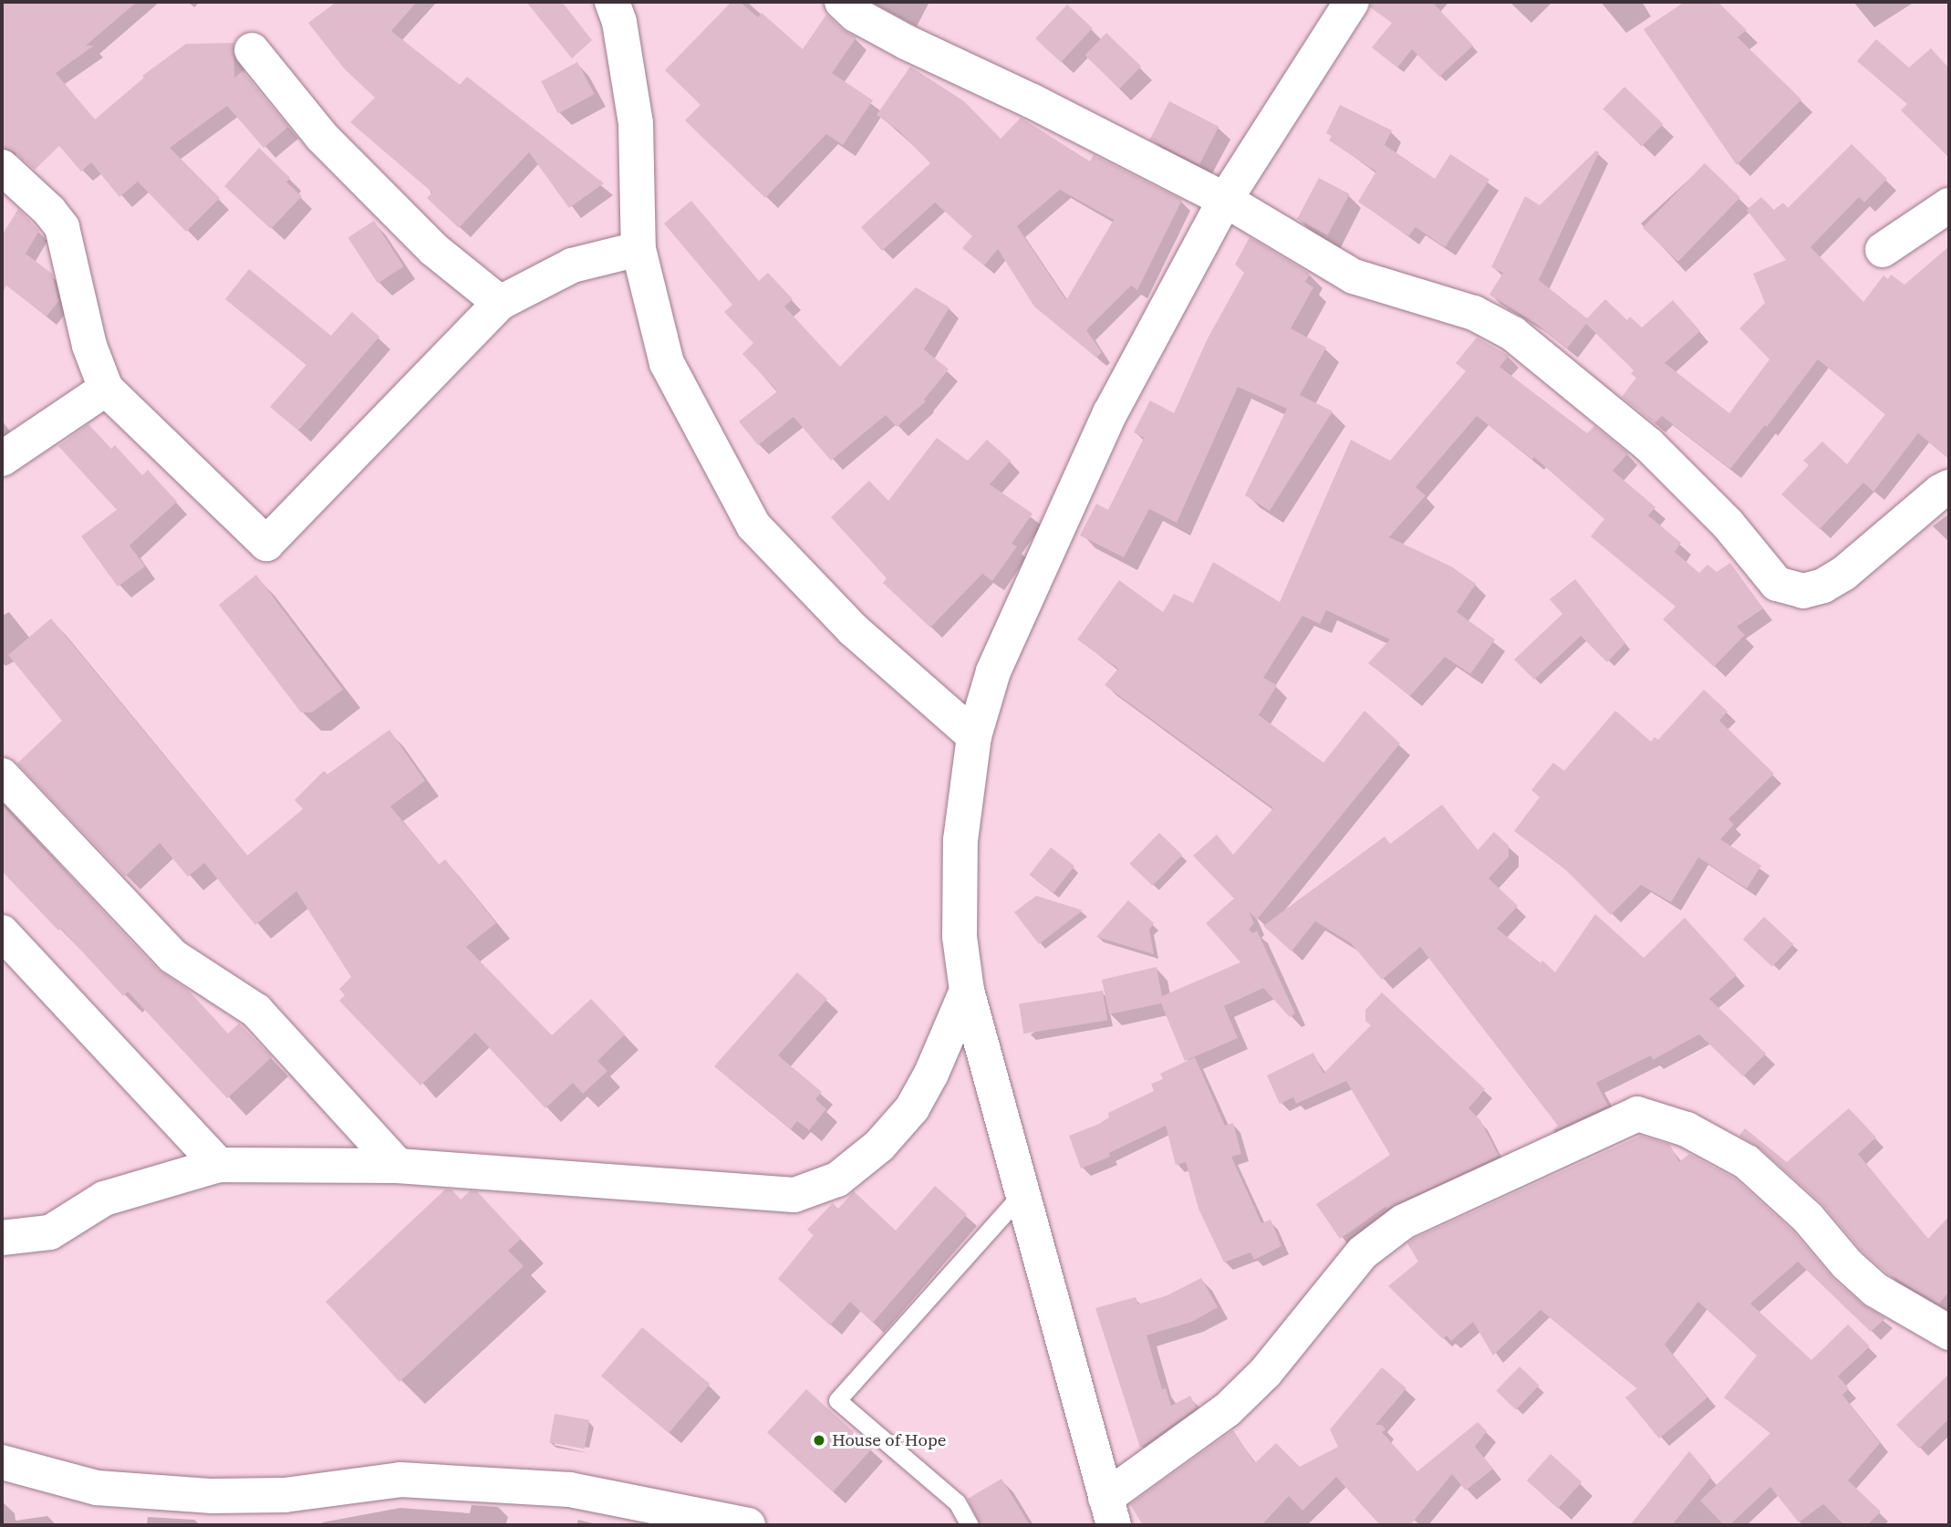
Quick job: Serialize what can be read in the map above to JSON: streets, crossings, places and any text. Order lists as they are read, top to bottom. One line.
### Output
{"places":["House of Hope"]}
